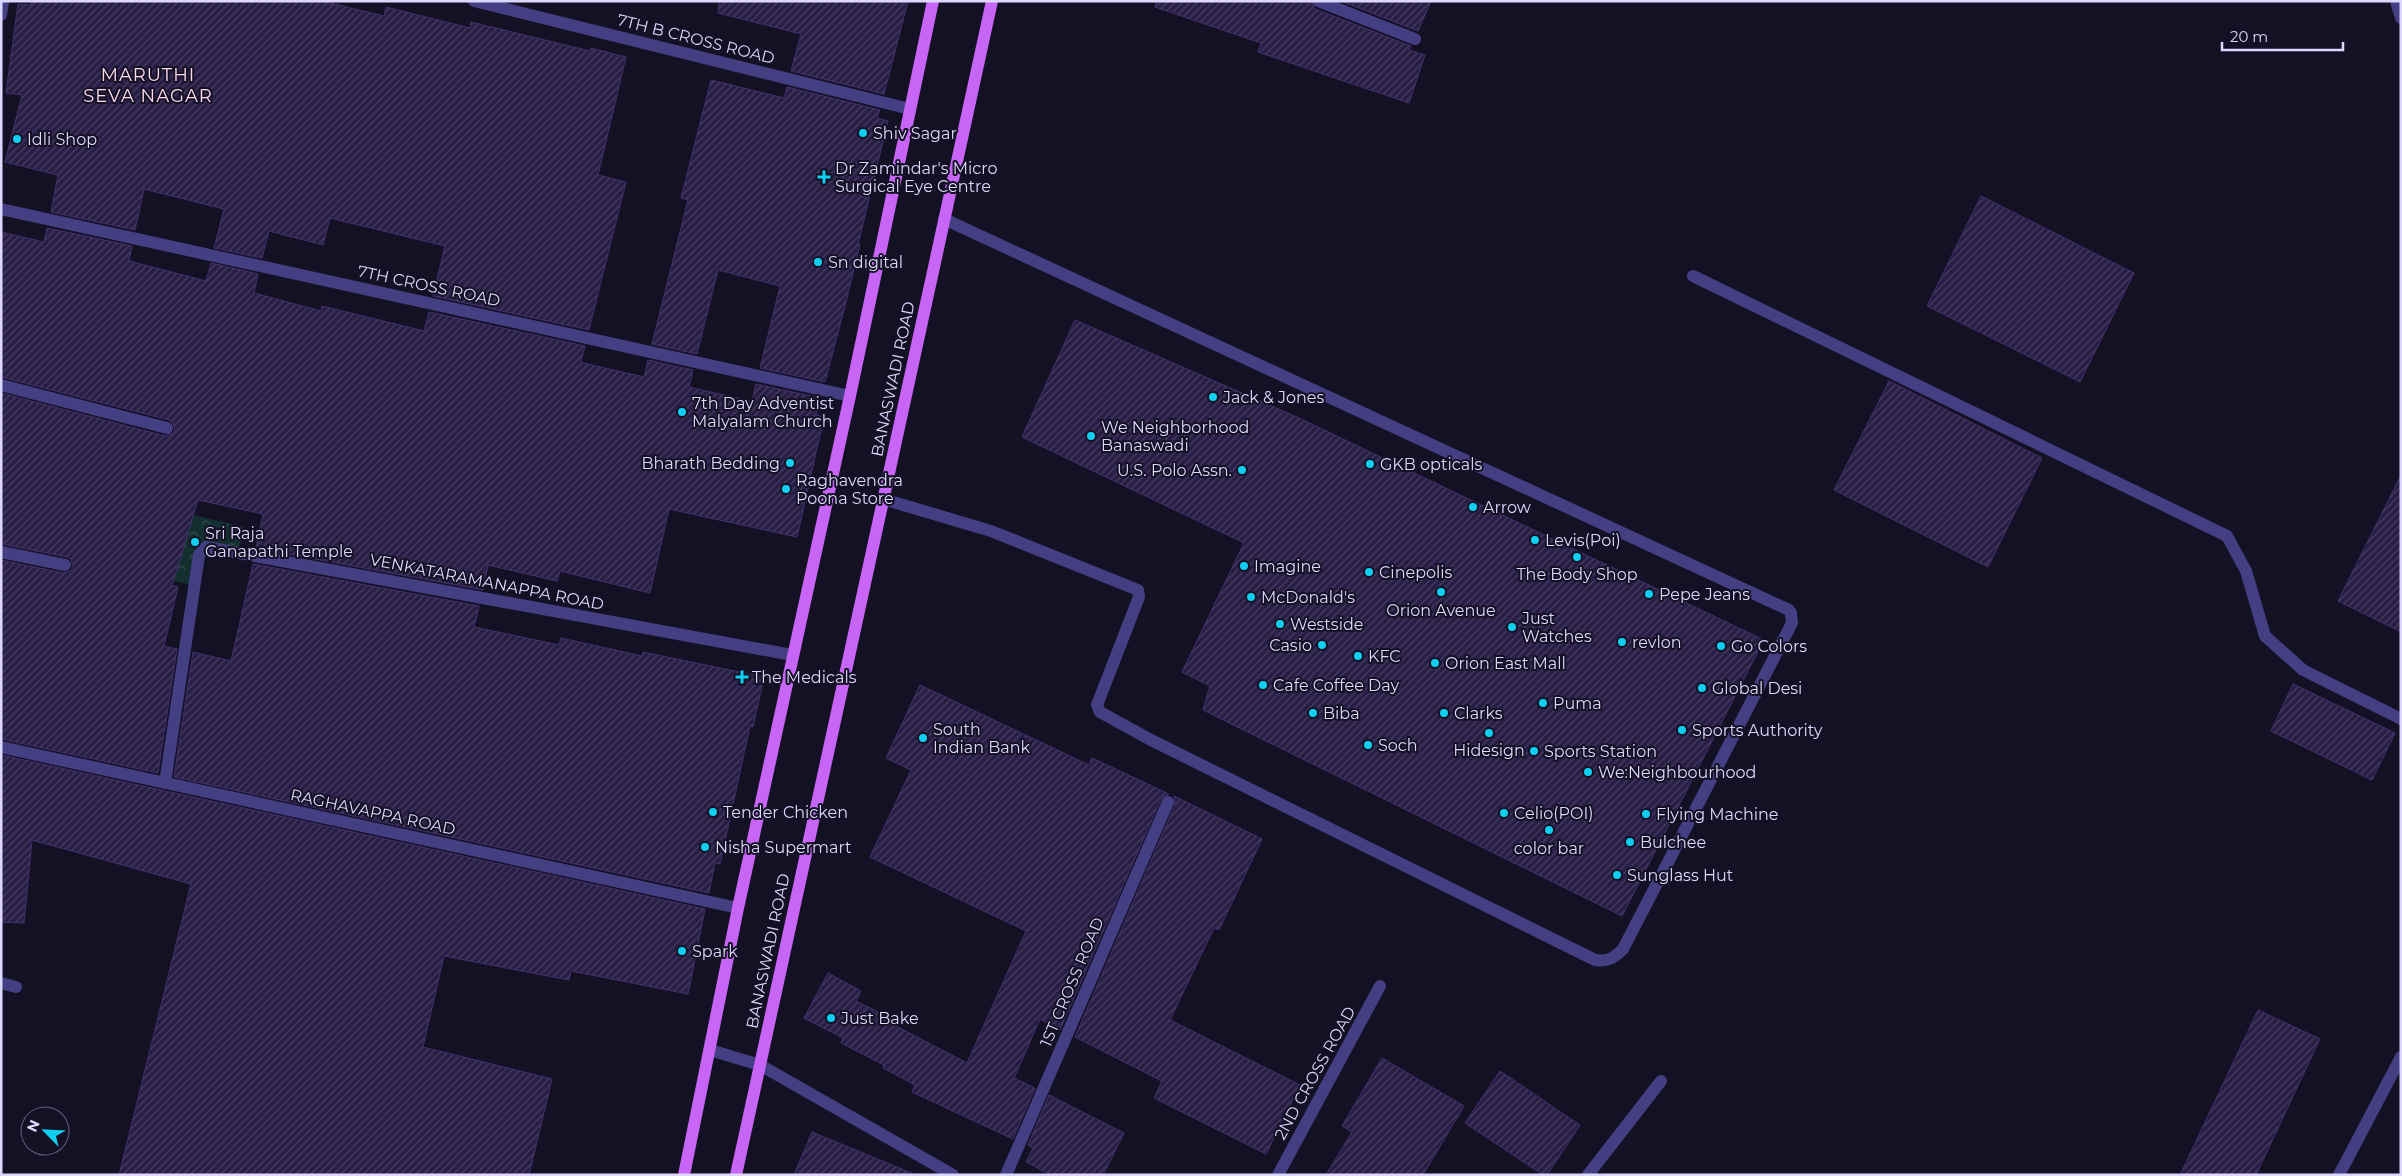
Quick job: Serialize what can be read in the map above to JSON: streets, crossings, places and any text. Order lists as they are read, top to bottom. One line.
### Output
{"streets":{"main road":["BANASWADI ROAD"],"street":["7TH B CROSS ROAD","7TH CROSS ROAD","VENKATARAMANAPPA ROAD","RAGHAVAPPA ROAD","1ST CROSS ROAD","2ND CROSS ROAD"]},"crossings":[["VENKATARAMANAPPA ROAD","RAGHAVAPPA ROAD"]],"districts":["MARUTHI SEVA NAGAR"],"places":{"other":["Shiv Sagar","Idli Shop","Sn digital","Jack & Jones","7th Day Adventist Malyalam Church","We Neighborhood Banaswadi","Bharath Bedding","GKB opticals","U.S. Polo Assn.","Raghavendra Poona Store","Arrow","Levis(Poi)","Sri Raja Ganapathi Temple","The Body Shop","Imagine","Cinepolis","Orion Avenue","Pepe Jeans","McDonald's","Westside","Just Watches","revlon","Casio","Go Colors","KFC","Orion East Mall","Cafe Coffee Day","Global Desi","Puma","Biba","Clarks","Sports Authority","Hidesign","South Indian Bank","Soch","Sports Station","We:Neighbourhood","Tender Chicken","Celio(POI)","Flying Machine","color bar","Bulchee","Nisha Supermart","Sunglass Hut","Spark","Just Bake"],"health":["Dr Zamindar's Micro Surgical Eye Centre","The Medicals"]},"scale_bar":"20 m","north":"top left"}
